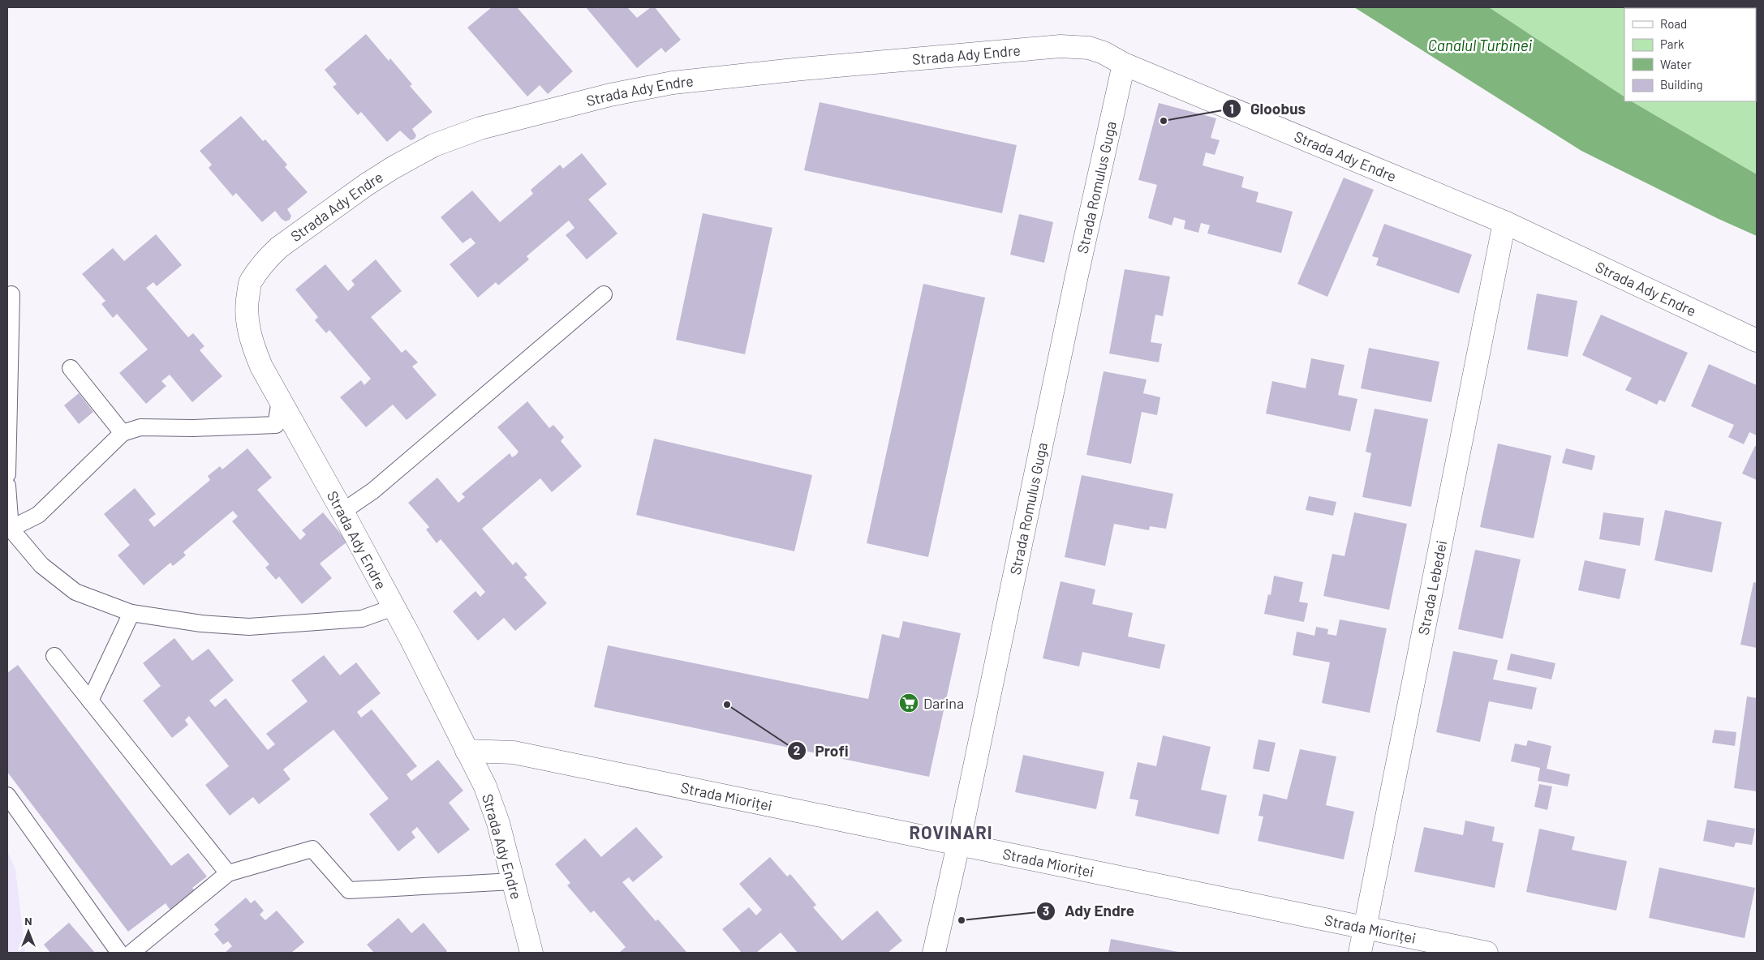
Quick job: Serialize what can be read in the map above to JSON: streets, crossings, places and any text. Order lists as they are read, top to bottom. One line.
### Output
{"streets":{"street":["Strada Ady Endre","Strada Romulus Guga","Strada Lebedei","Strada Mioriței"]},"crossings":[["Strada Ady Endre","Strada Romulus Guga"],["Strada Ady Endre","Strada Lebedei"],["Strada Ady Endre","Strada Mioriței"],["Strada Romulus Guga","Strada Mioriței"],["Strada Lebedei","Strada Mioriței"]],"districts":["ROVINARI"],"water":["Canalul Turbinei"],"places":{"other":["Gloobus","Profi","Ady Endre"],"supermarket":["Darina"]},"legend":["Road","Park","Water","Building"],"north":"top"}
